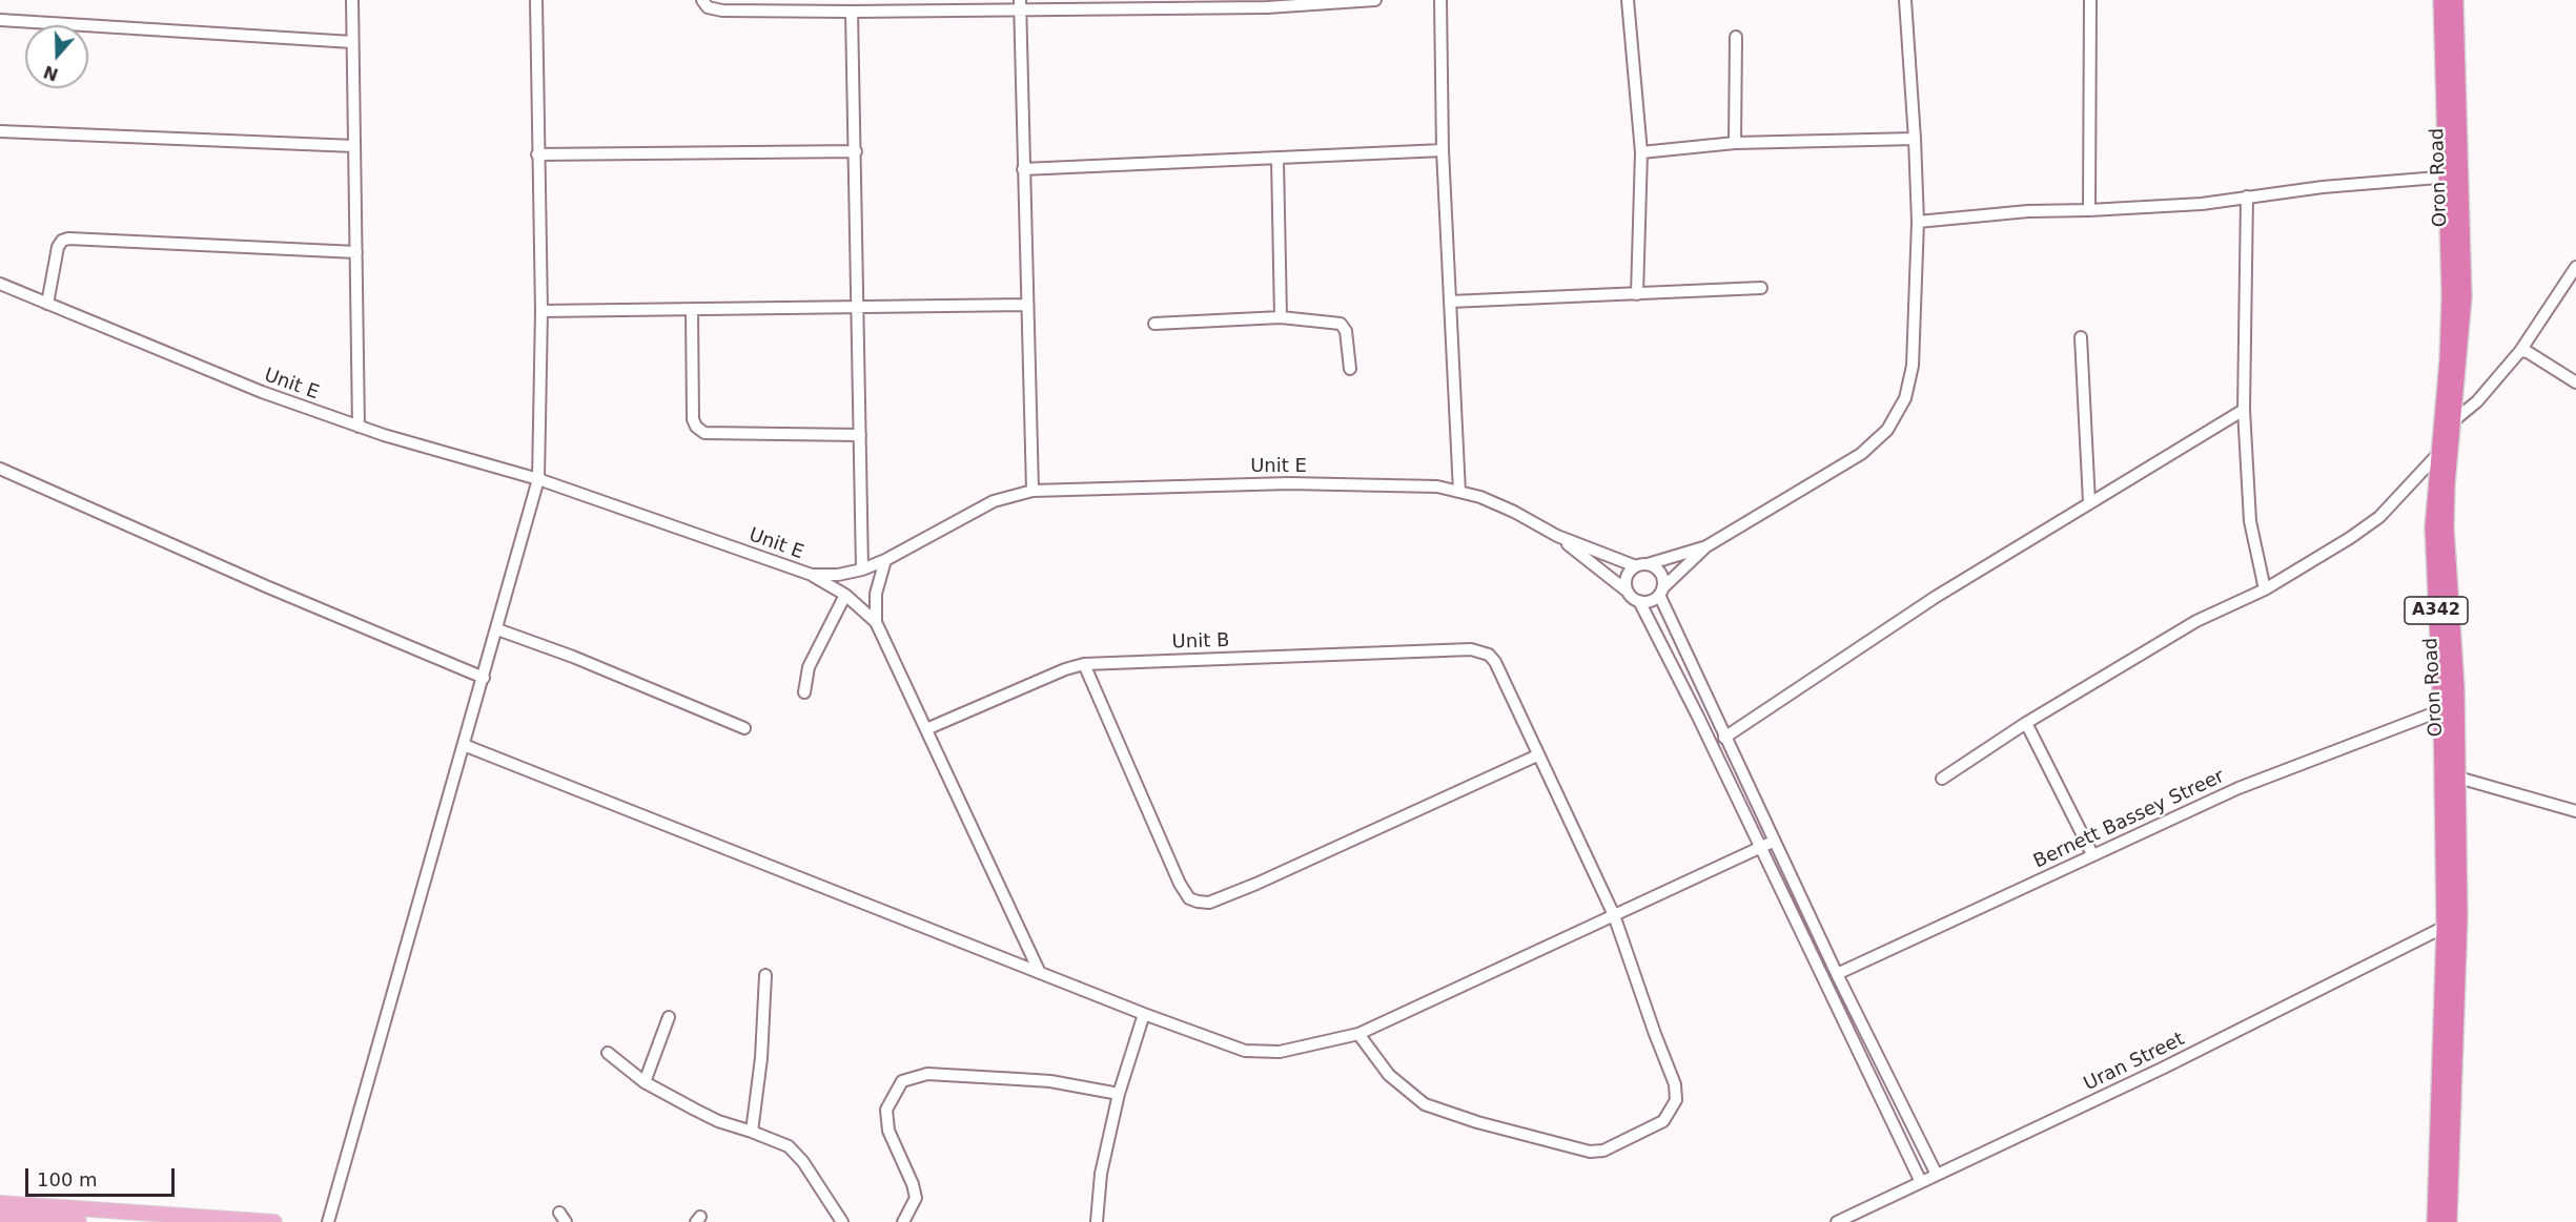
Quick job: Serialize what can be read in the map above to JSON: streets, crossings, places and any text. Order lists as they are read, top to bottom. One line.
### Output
{"streets":{"highway":["Oron Road","A342"],"street":["Unit E","Unit B","Bernett Bassey Streer","Uran Street"]},"crossings":[["Oron Road","Bernett Bassey Streer"],["Oron Road","Uran Street"]],"scale_bar":"100 m","north":"bottom"}
